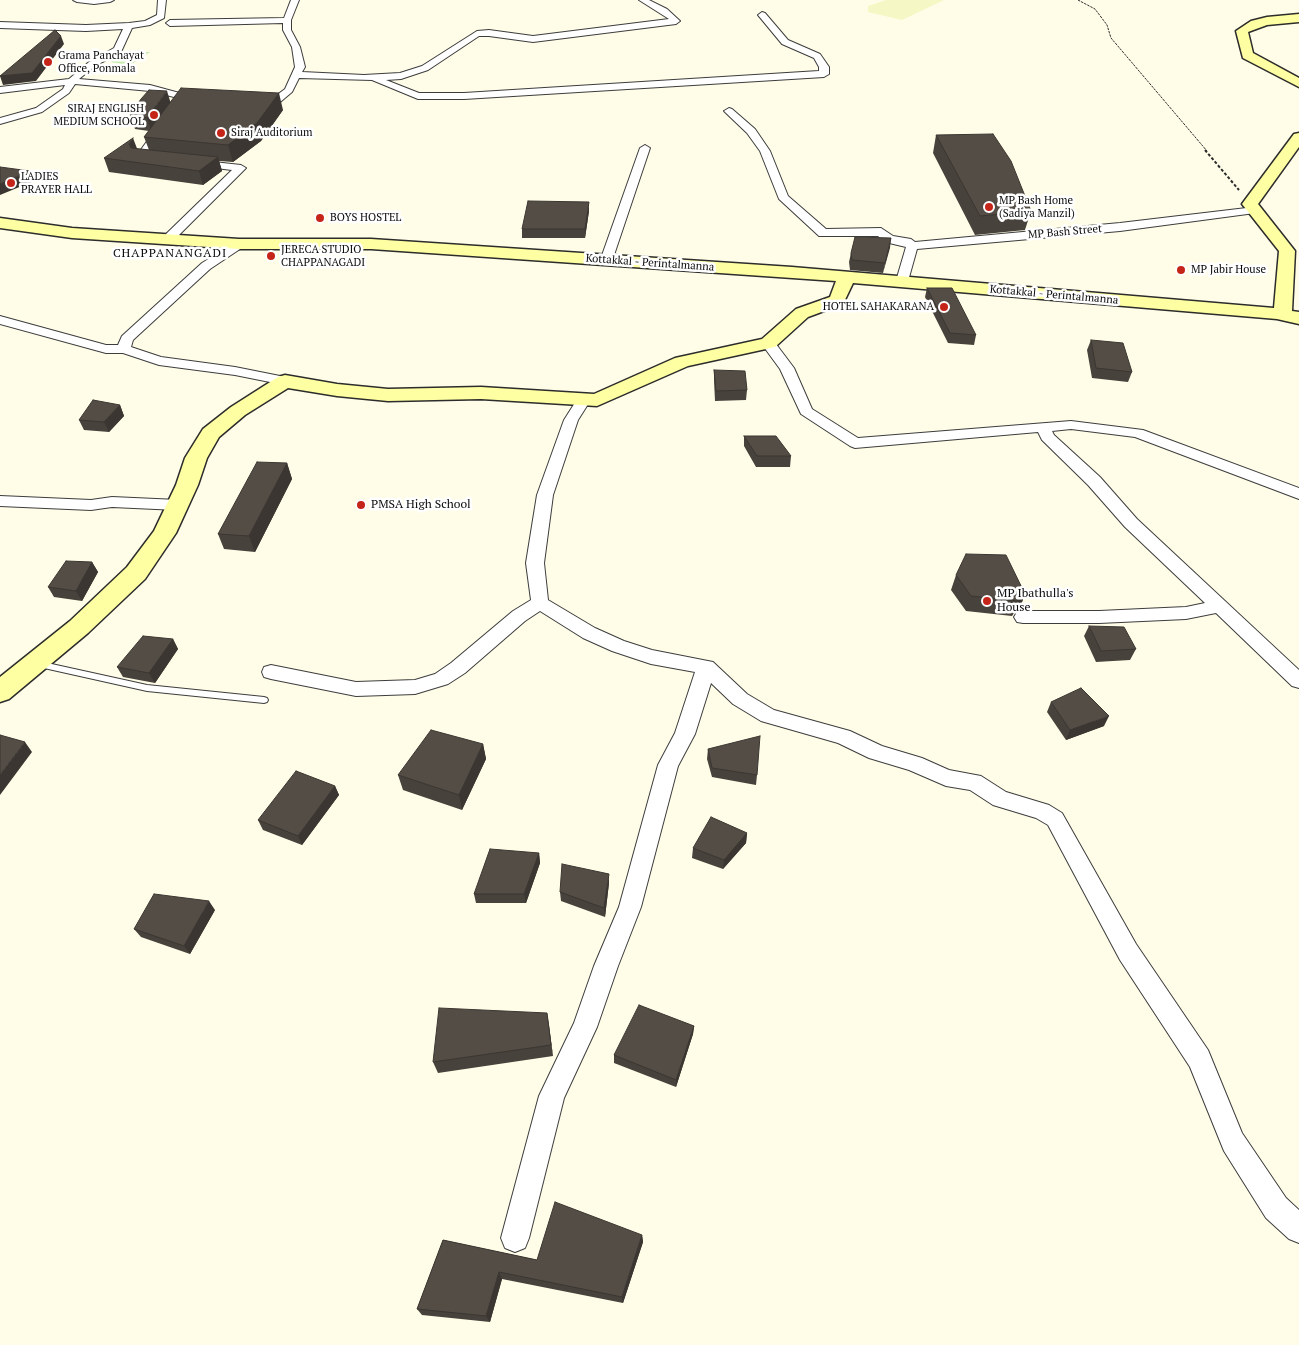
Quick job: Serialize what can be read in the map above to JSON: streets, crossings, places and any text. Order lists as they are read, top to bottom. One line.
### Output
{"streets":{"street":["MP Bash Street","Kottakkal - Perintalmanna"]},"districts":["CHAPPANANGADI"],"places":["Grama Panchayat Office, Ponmala","SIRAJ ENGLISH MEDIUM SCHOOL","Siraj Auditorium","LADIES PRAYER HALL","MP Bash Home (Sadiya Manzil)","BOYS HOSTEL","JERECA STUDIO CHAPPANAGADI","MP Jabir House","HOTEL SAHAKARANA","PMSA High School","MP Ibathulla's House"]}
